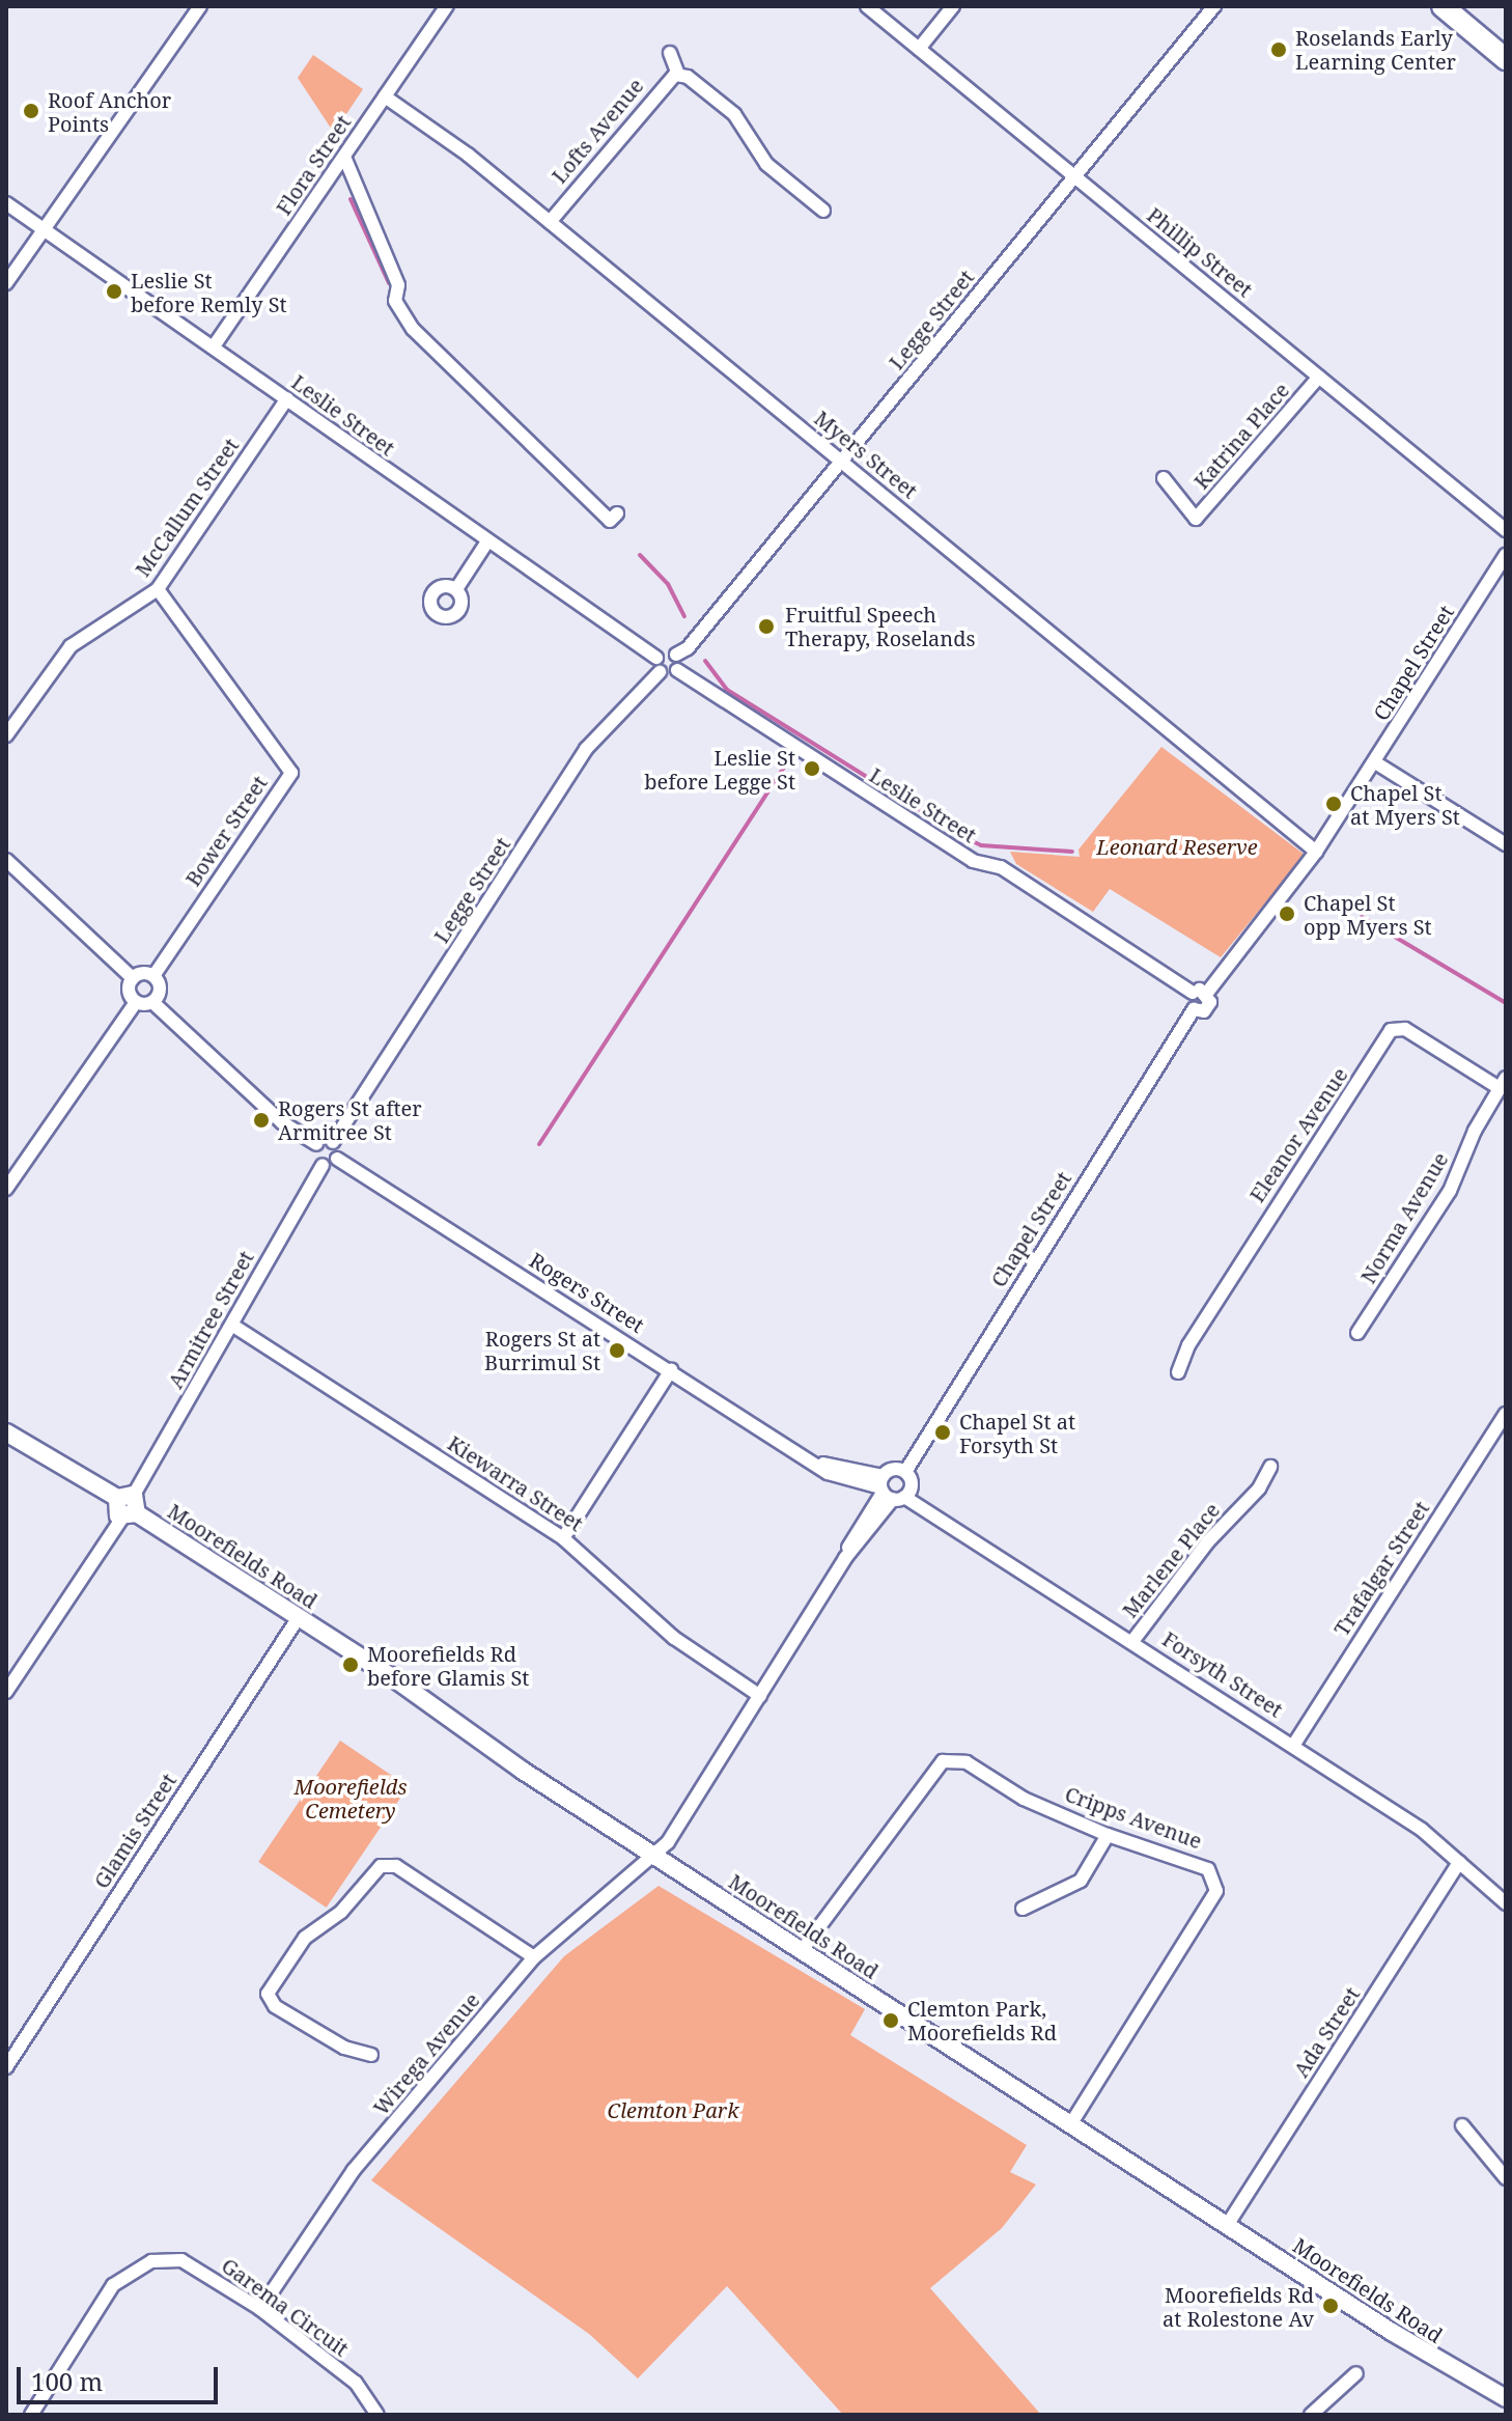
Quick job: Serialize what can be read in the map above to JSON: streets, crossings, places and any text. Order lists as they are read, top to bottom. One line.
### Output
{"streets":{"main road":["Moorefields Road"],"street":["Lofts Avenue","Flora Street","Phillip Street","Legge Street","Leslie Street","Katrina Place","Myers Street","McCallum Street","Chapel Street","Bower Street","Eleanor Avenue","Norma Avenue","Rogers Street","Armitree Street","Kiewarra Street","Marlene Place","Trafalgar Street","Forsyth Street","Cripps Avenue","Glamis Street","Ada Street","Wirega Avenue","Garema Circuit"]},"crossings":[["Lofts Avenue","Myers Street"],["Flora Street","Leslie Street"],["Flora Street","Myers Street"],["Phillip Street","Legge Street"],["Phillip Street","Katrina Place"],["Legge Street","Myers Street"],["Leslie Street","McCallum Street"],["Leslie Street","Chapel Street"],["Myers Street","Chapel Street"],["McCallum Street","Bower Street"],["Eleanor Avenue","Norma Avenue"],["Rogers Street","Forsyth Street"],["Armitree Street","Kiewarra Street"],["Moorefields Road","Cripps Avenue"],["Moorefields Road","Glamis Street"],["Moorefields Road","Ada Street"],["Moorefields Road","Wirega Avenue"],["Marlene Place","Forsyth Street"],["Trafalgar Street","Forsyth Street"],["Forsyth Street","Ada Street"],["Wirega Avenue","Garema Circuit"]],"parks":["Leonard Reserve","Moorefields Cemetery","Clemton Park"],"places":["Roselands Early Learning Center","Roof Anchor Points","Leslie St before Remly St","Fruitful Speech Therapy, Roselands","Leslie St before Legge St","Chapel St at Myers St","Chapel St opp Myers St","Rogers St after Armitree St","Rogers St at Burrimul St","Chapel St at Forsyth St","Moorefields Rd before Glamis St","Clemton Park, Moorefields Rd","Moorefields Rd at Rolestone Av"],"scale_bar":"100 m"}
